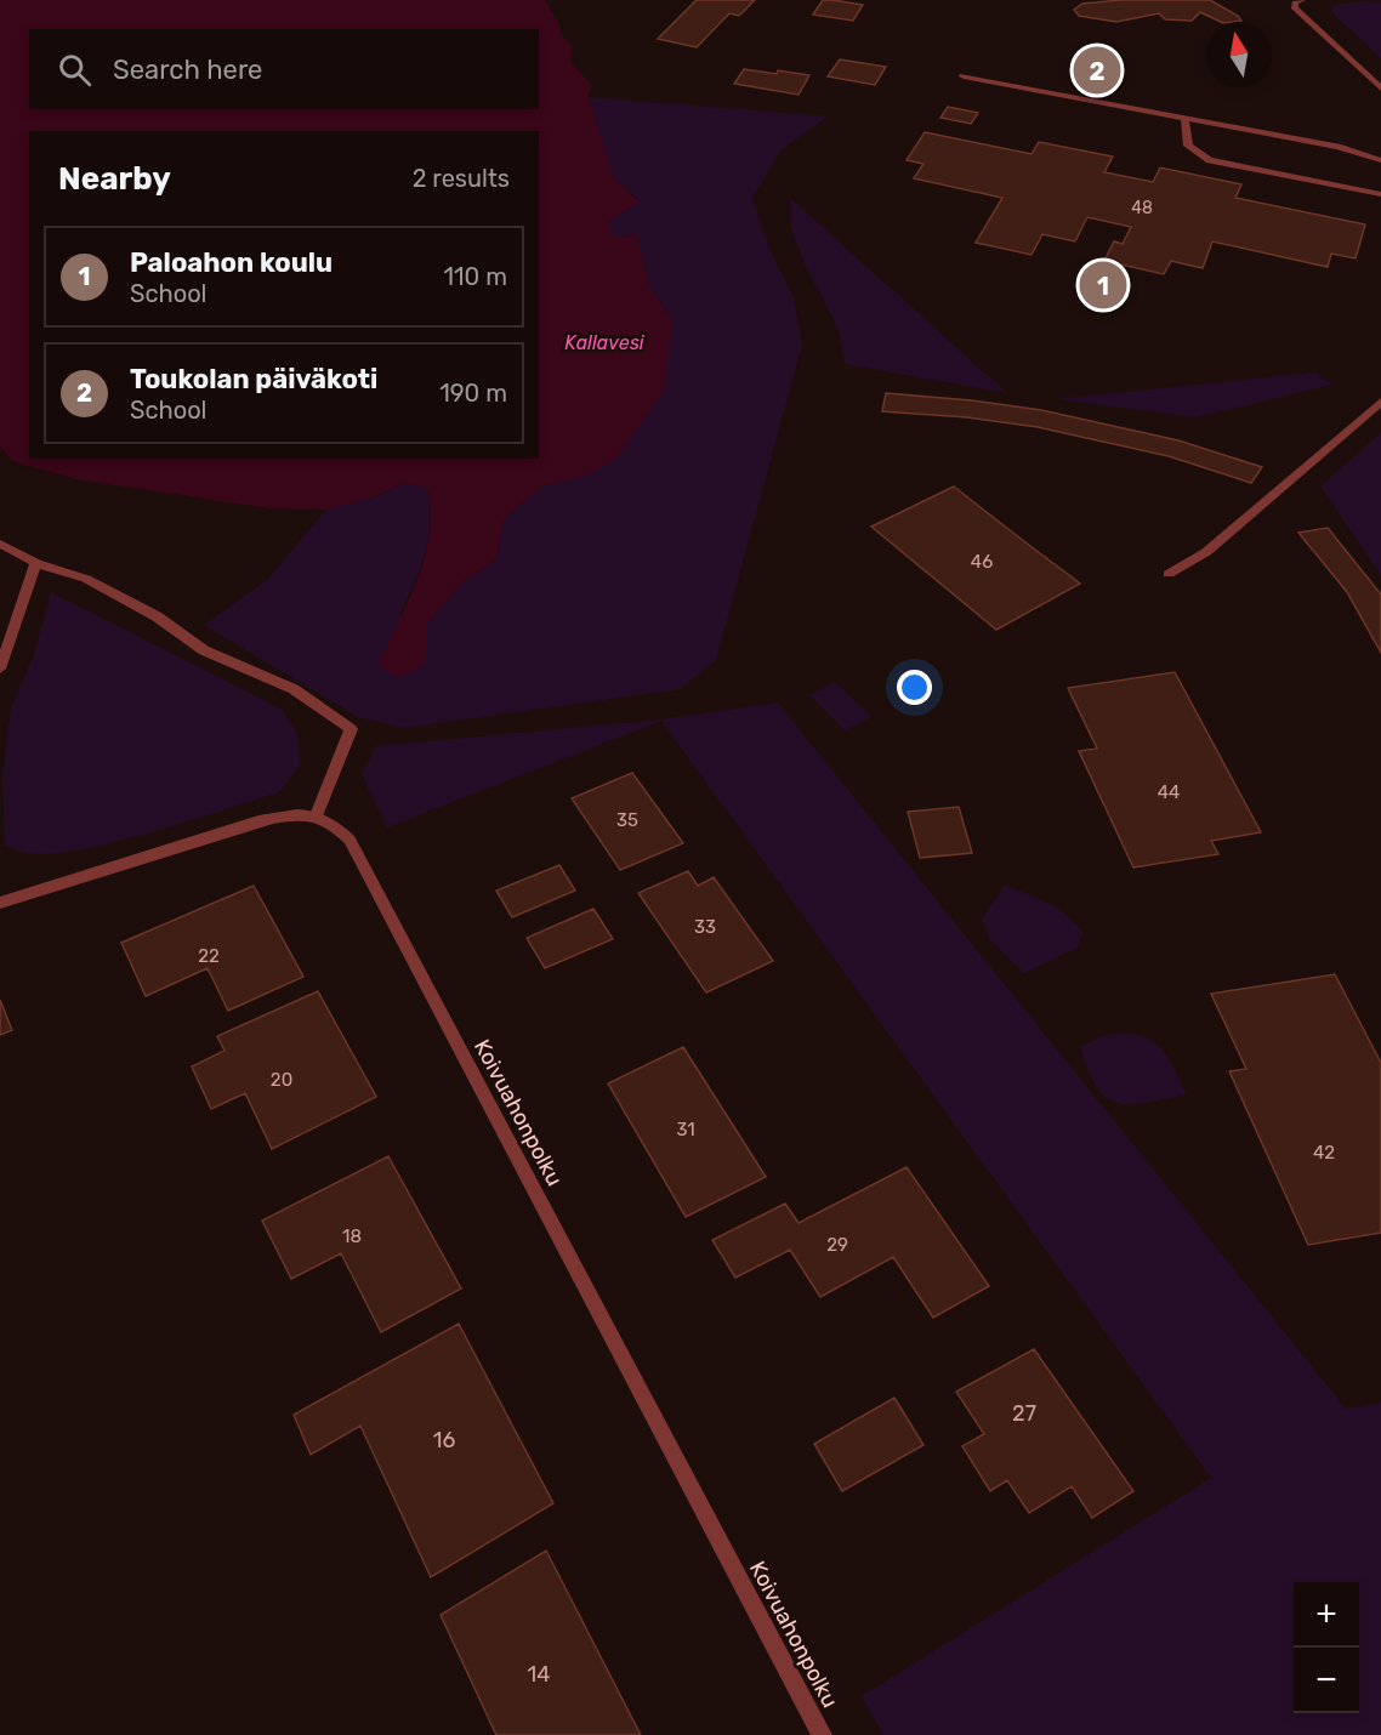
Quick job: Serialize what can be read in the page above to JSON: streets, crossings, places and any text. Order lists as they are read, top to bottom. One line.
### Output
{"streets":{"street":["Koivuahonpolku"]},"water":["Kallavesi"],"house_numbers":["48","46","44","35","33","22","20","31","42","18","29","27","16","14"],"north":"top","page":{"search":"Search here","pins":["2","1"],"heading":["Nearby","2 results"],"list":[{"mark":"1","name":"Paloahon koulu","note":"School","value":"110 m"},{"mark":"2","name":"Toukolan päiväkoti","note":"School","value":"190 m"}],"map_buttons":["+","−"]}}
